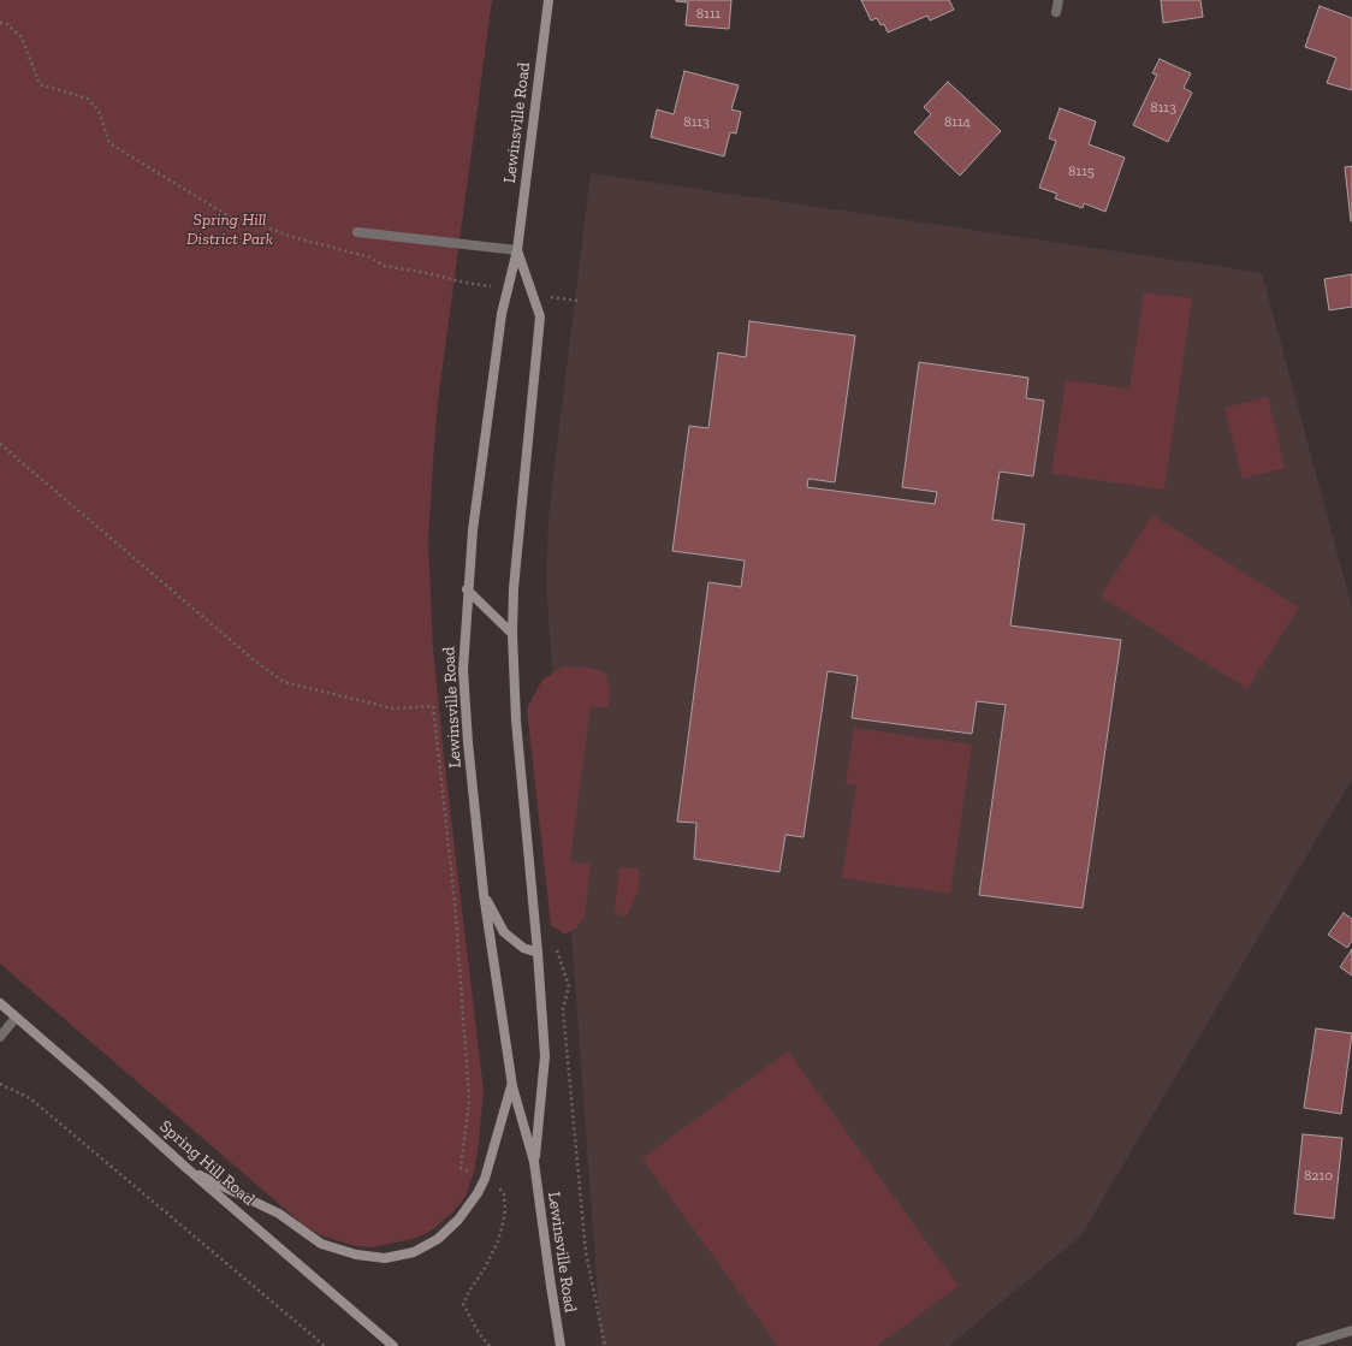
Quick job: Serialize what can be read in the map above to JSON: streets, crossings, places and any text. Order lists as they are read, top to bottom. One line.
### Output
{"streets":{"main road":["Lewinsville Road","Spring Hill Road"]},"parks":["Spring Hill District Park"],"house_numbers":["8111","8113","8113","8114","8115","8210"]}
